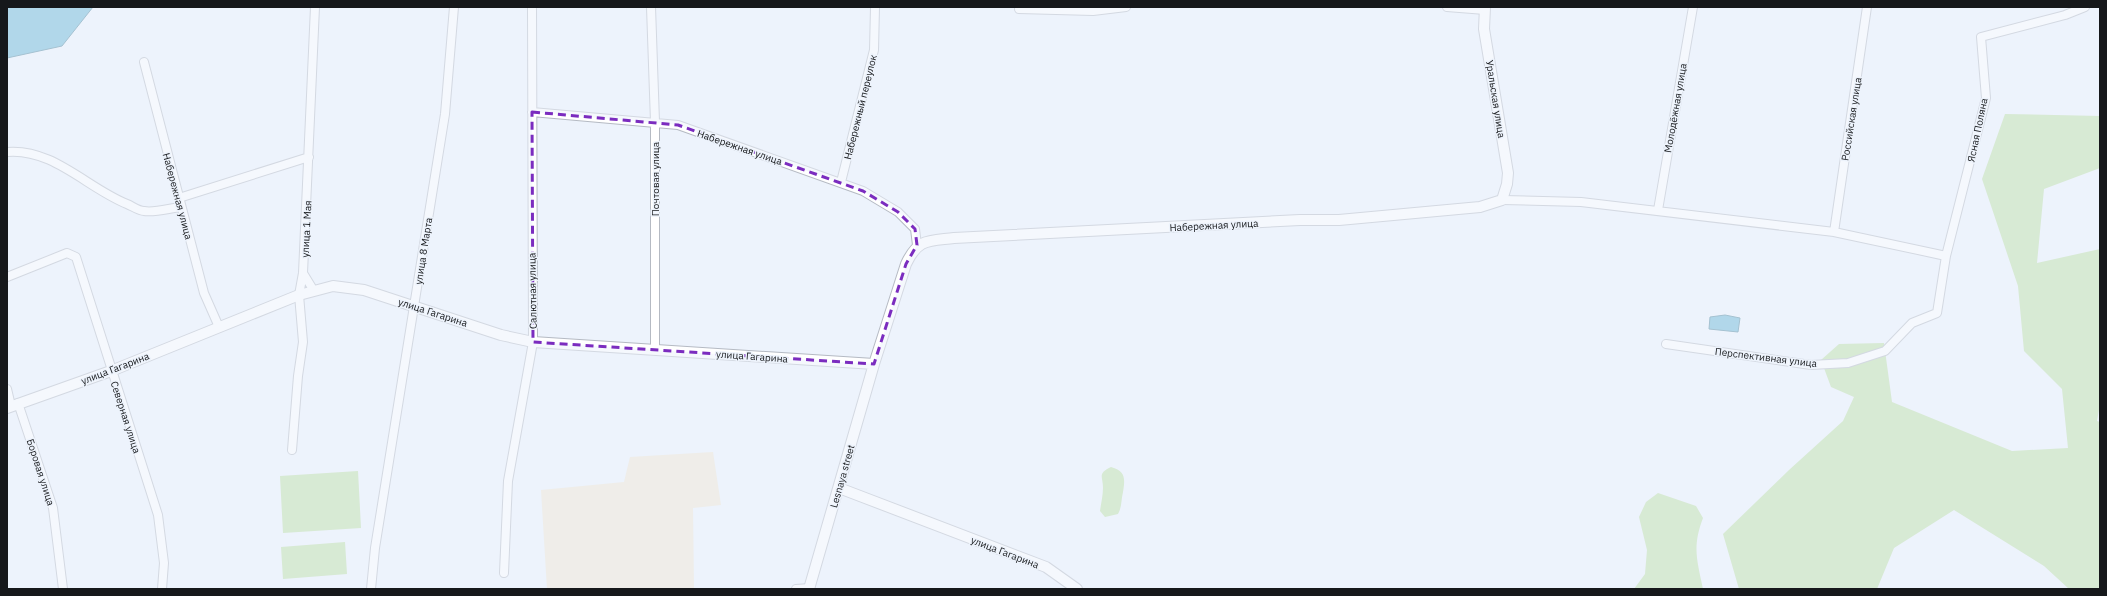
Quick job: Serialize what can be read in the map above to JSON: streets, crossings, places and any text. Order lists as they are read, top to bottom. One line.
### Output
{"streets":{"street":["Уральская улица","Набережный переулок","Молодёжная улица","Российская улица","Ясная Поляна","Набережная улица","Почтовая улица","улица 1 Мая","улица 8 Марта","Салютная улица","улица Гагарина","Перспективная улица","Северная улица","Боровая улица","Lesnaya street"]},"crossings":[["Уральская улица","Набережная улица"],["Набережный переулок","Набережная улица"],["Ясная Поляна","Перспективная улица"],["Набережная улица","Почтовая улица"],["Набережная улица","Салютная улица"],["Набережная улица","улица Гагарина"],["Почтовая улица","улица Гагарина"],["улица 1 Мая","улица Гагарина"],["улица 8 Марта","улица Гагарина"],["Салютная улица","улица Гагарина"],["улица Гагарина","Северная улица"],["улица Гагарина","Боровая улица"],["улица Гагарина","Lesnaya street"]]}
